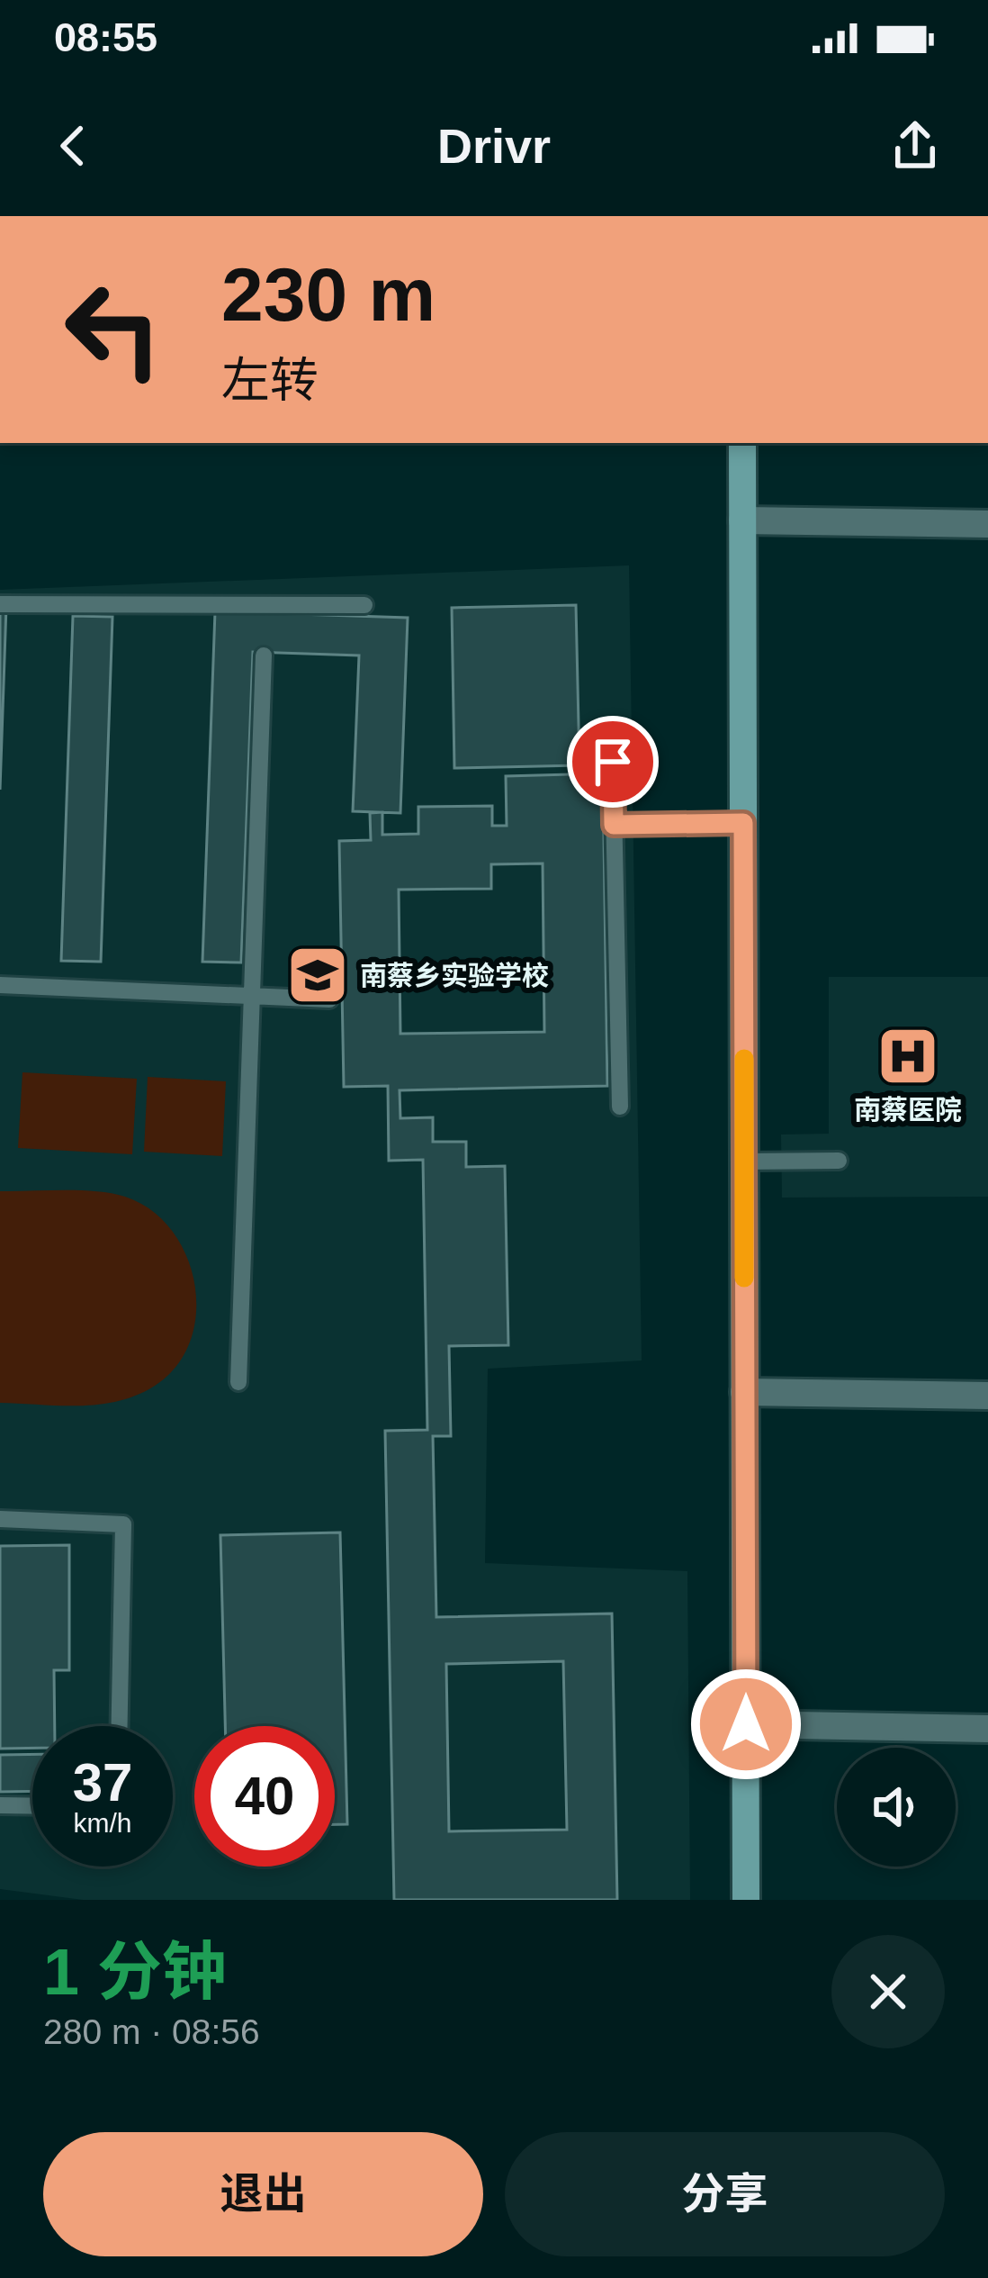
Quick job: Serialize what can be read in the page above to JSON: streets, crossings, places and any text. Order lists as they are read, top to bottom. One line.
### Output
{"places":{"school or university":["南蔡乡实验学校"],"hospital":["南蔡医院"]},"page":{"status":"08:55","header":"Drivr","turn":["230 m","左转"],"speed":"37 km/h","limit":"40","heading":["1 分钟","280 m · 08:56"],"buttons":["退出","分享"]}}
